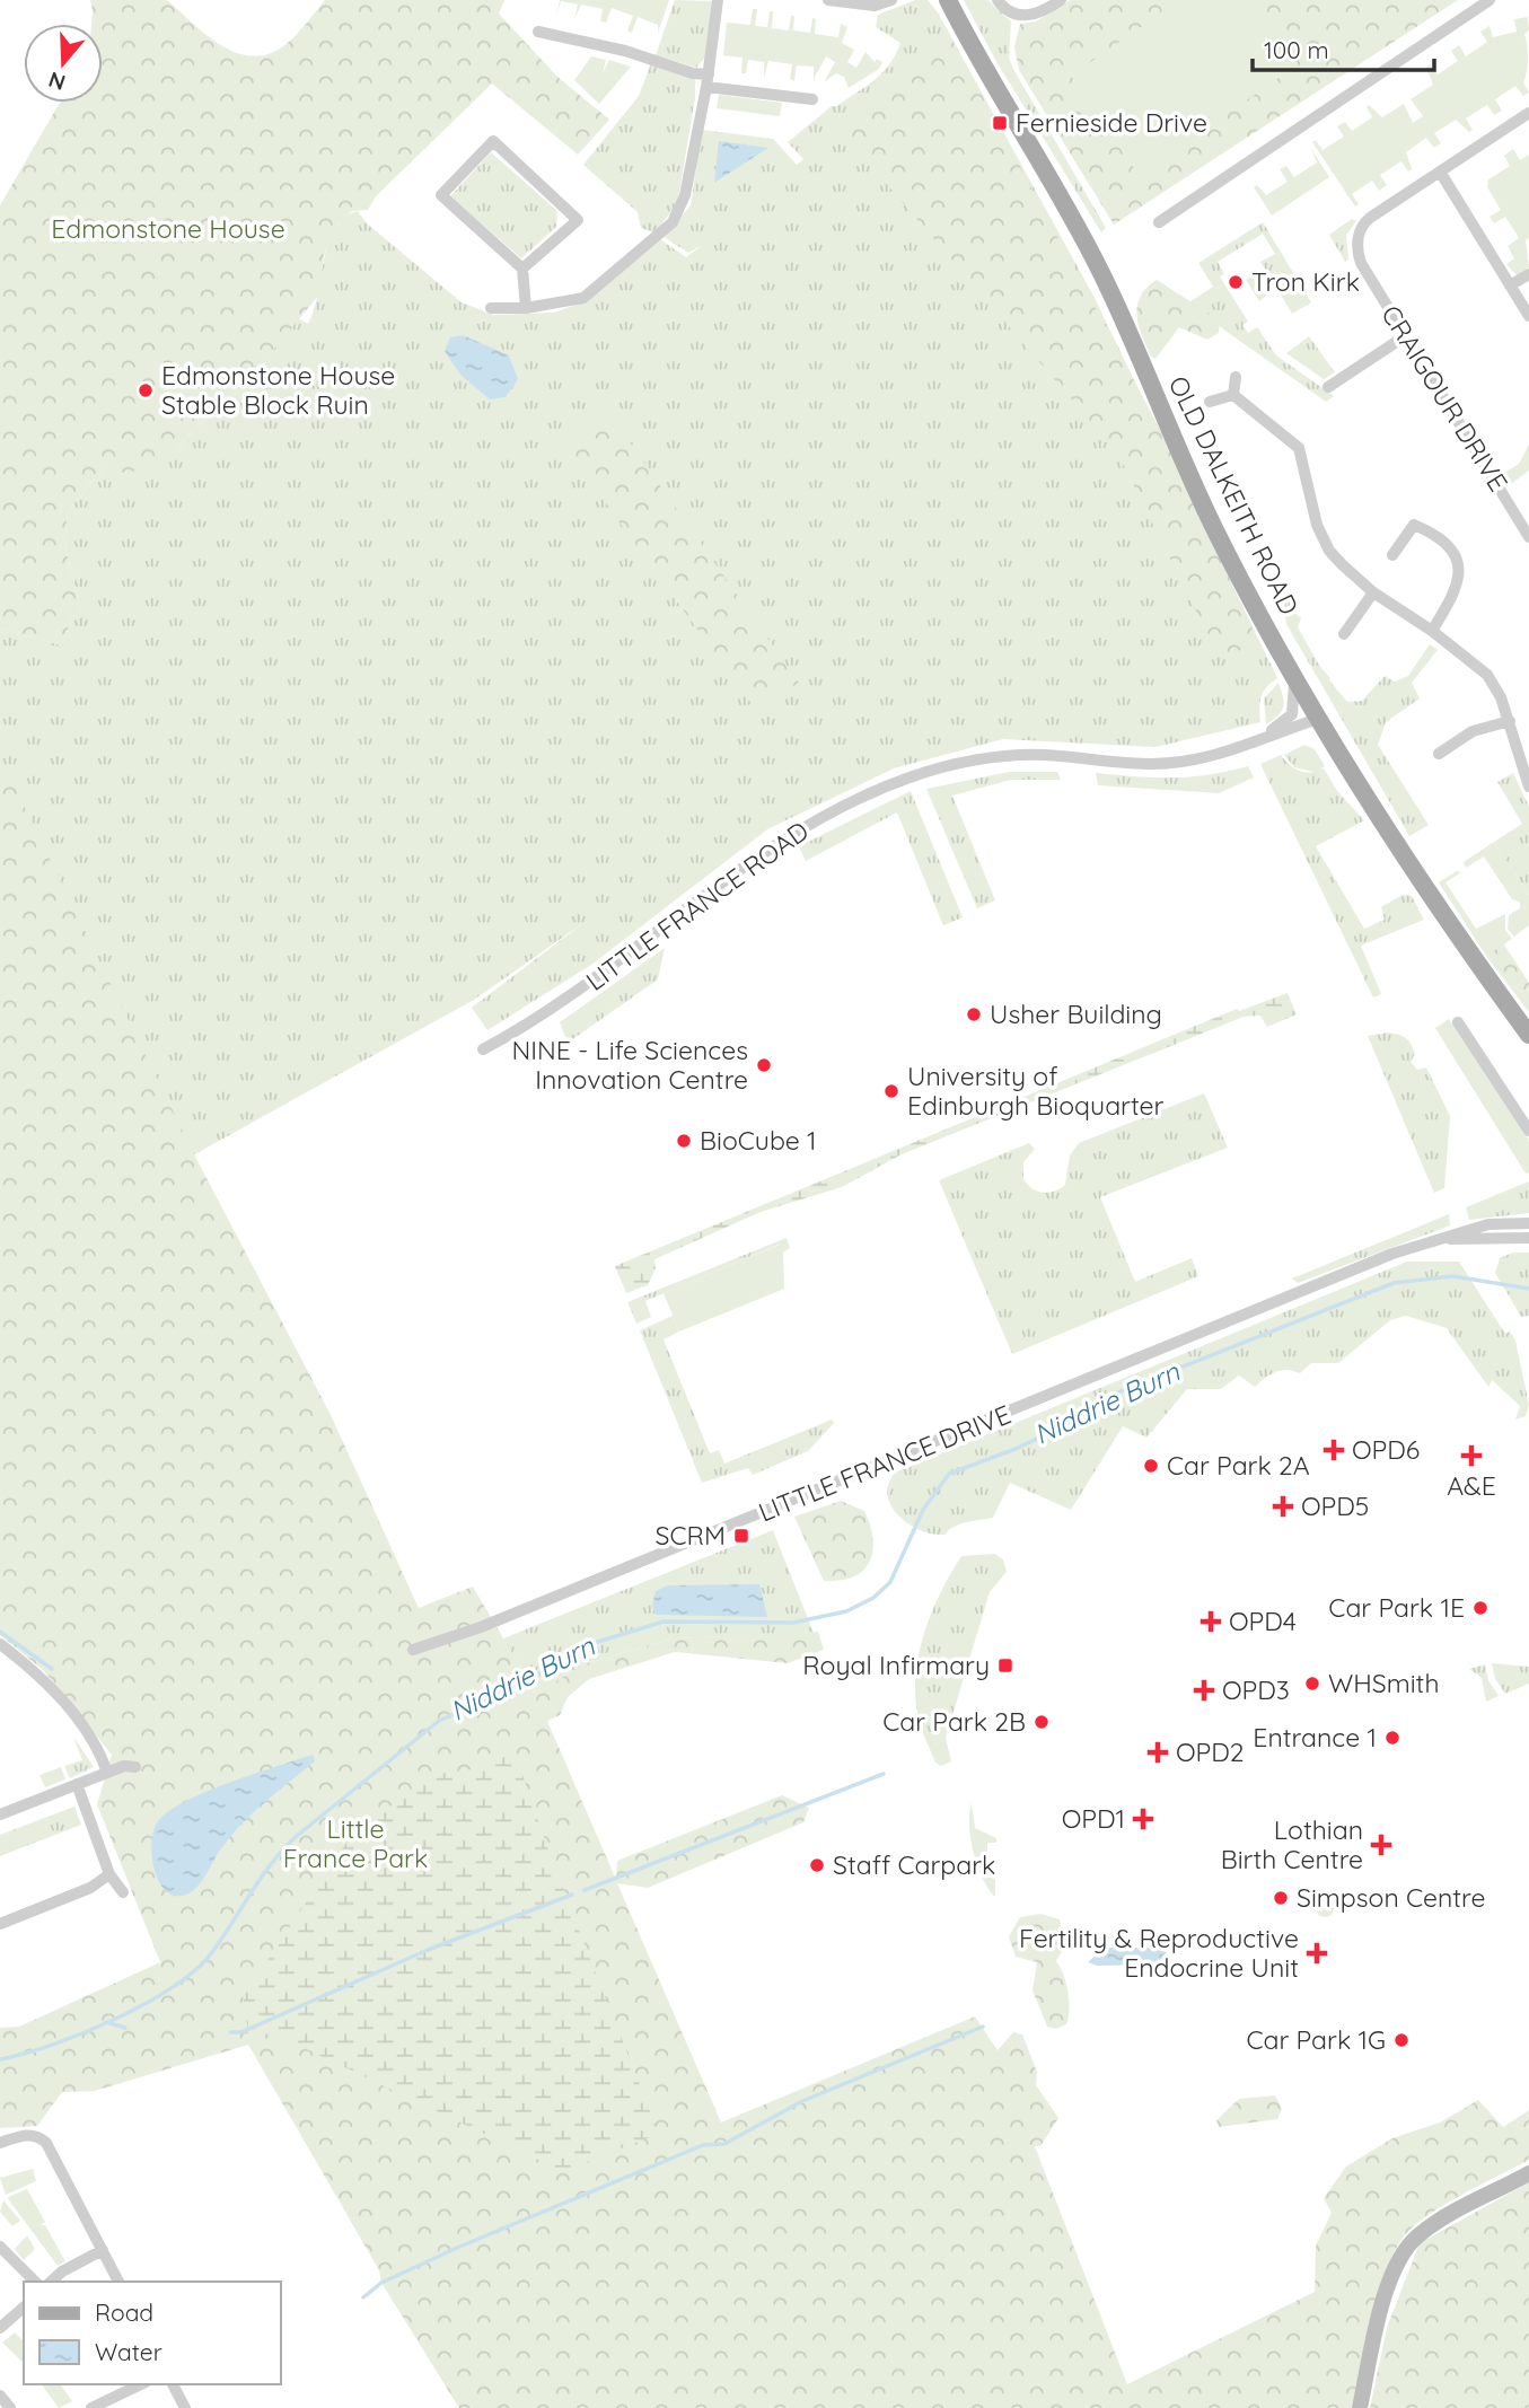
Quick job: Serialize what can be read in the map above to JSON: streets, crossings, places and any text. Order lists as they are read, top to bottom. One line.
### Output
{"streets":{"main road":["OLD DALKEITH ROAD"],"street":["CRAIGOUR DRIVE","LITTLE FRANCE ROAD","LITTLE FRANCE DRIVE"]},"crossings":[["OLD DALKEITH ROAD","LITTLE FRANCE ROAD"]],"water":["Niddrie Burn"],"parks":["Edmonstone House","Little France Park"],"places":{"transit":["Fernieside Drive","SCRM","Royal Infirmary"],"other":["Tron Kirk","Edmonstone House Stable Block Ruin","Usher Building","NINE - Life Sciences Innovation Centre","University of Edinburgh Bioquarter","BioCube 1","Car Park 2A","Car Park 1E","WHSmith","Car Park 2B","Entrance 1","Staff Carpark","Simpson Centre","Car Park 1G"],"health":["OPD6","A&E","OPD5","OPD4","OPD3","OPD2","OPD1","Lothian Birth Centre","Fertility & Reproductive Endocrine Unit"]},"legend":["Road","Water"],"scale_bar":"100 m","north":"bottom"}
